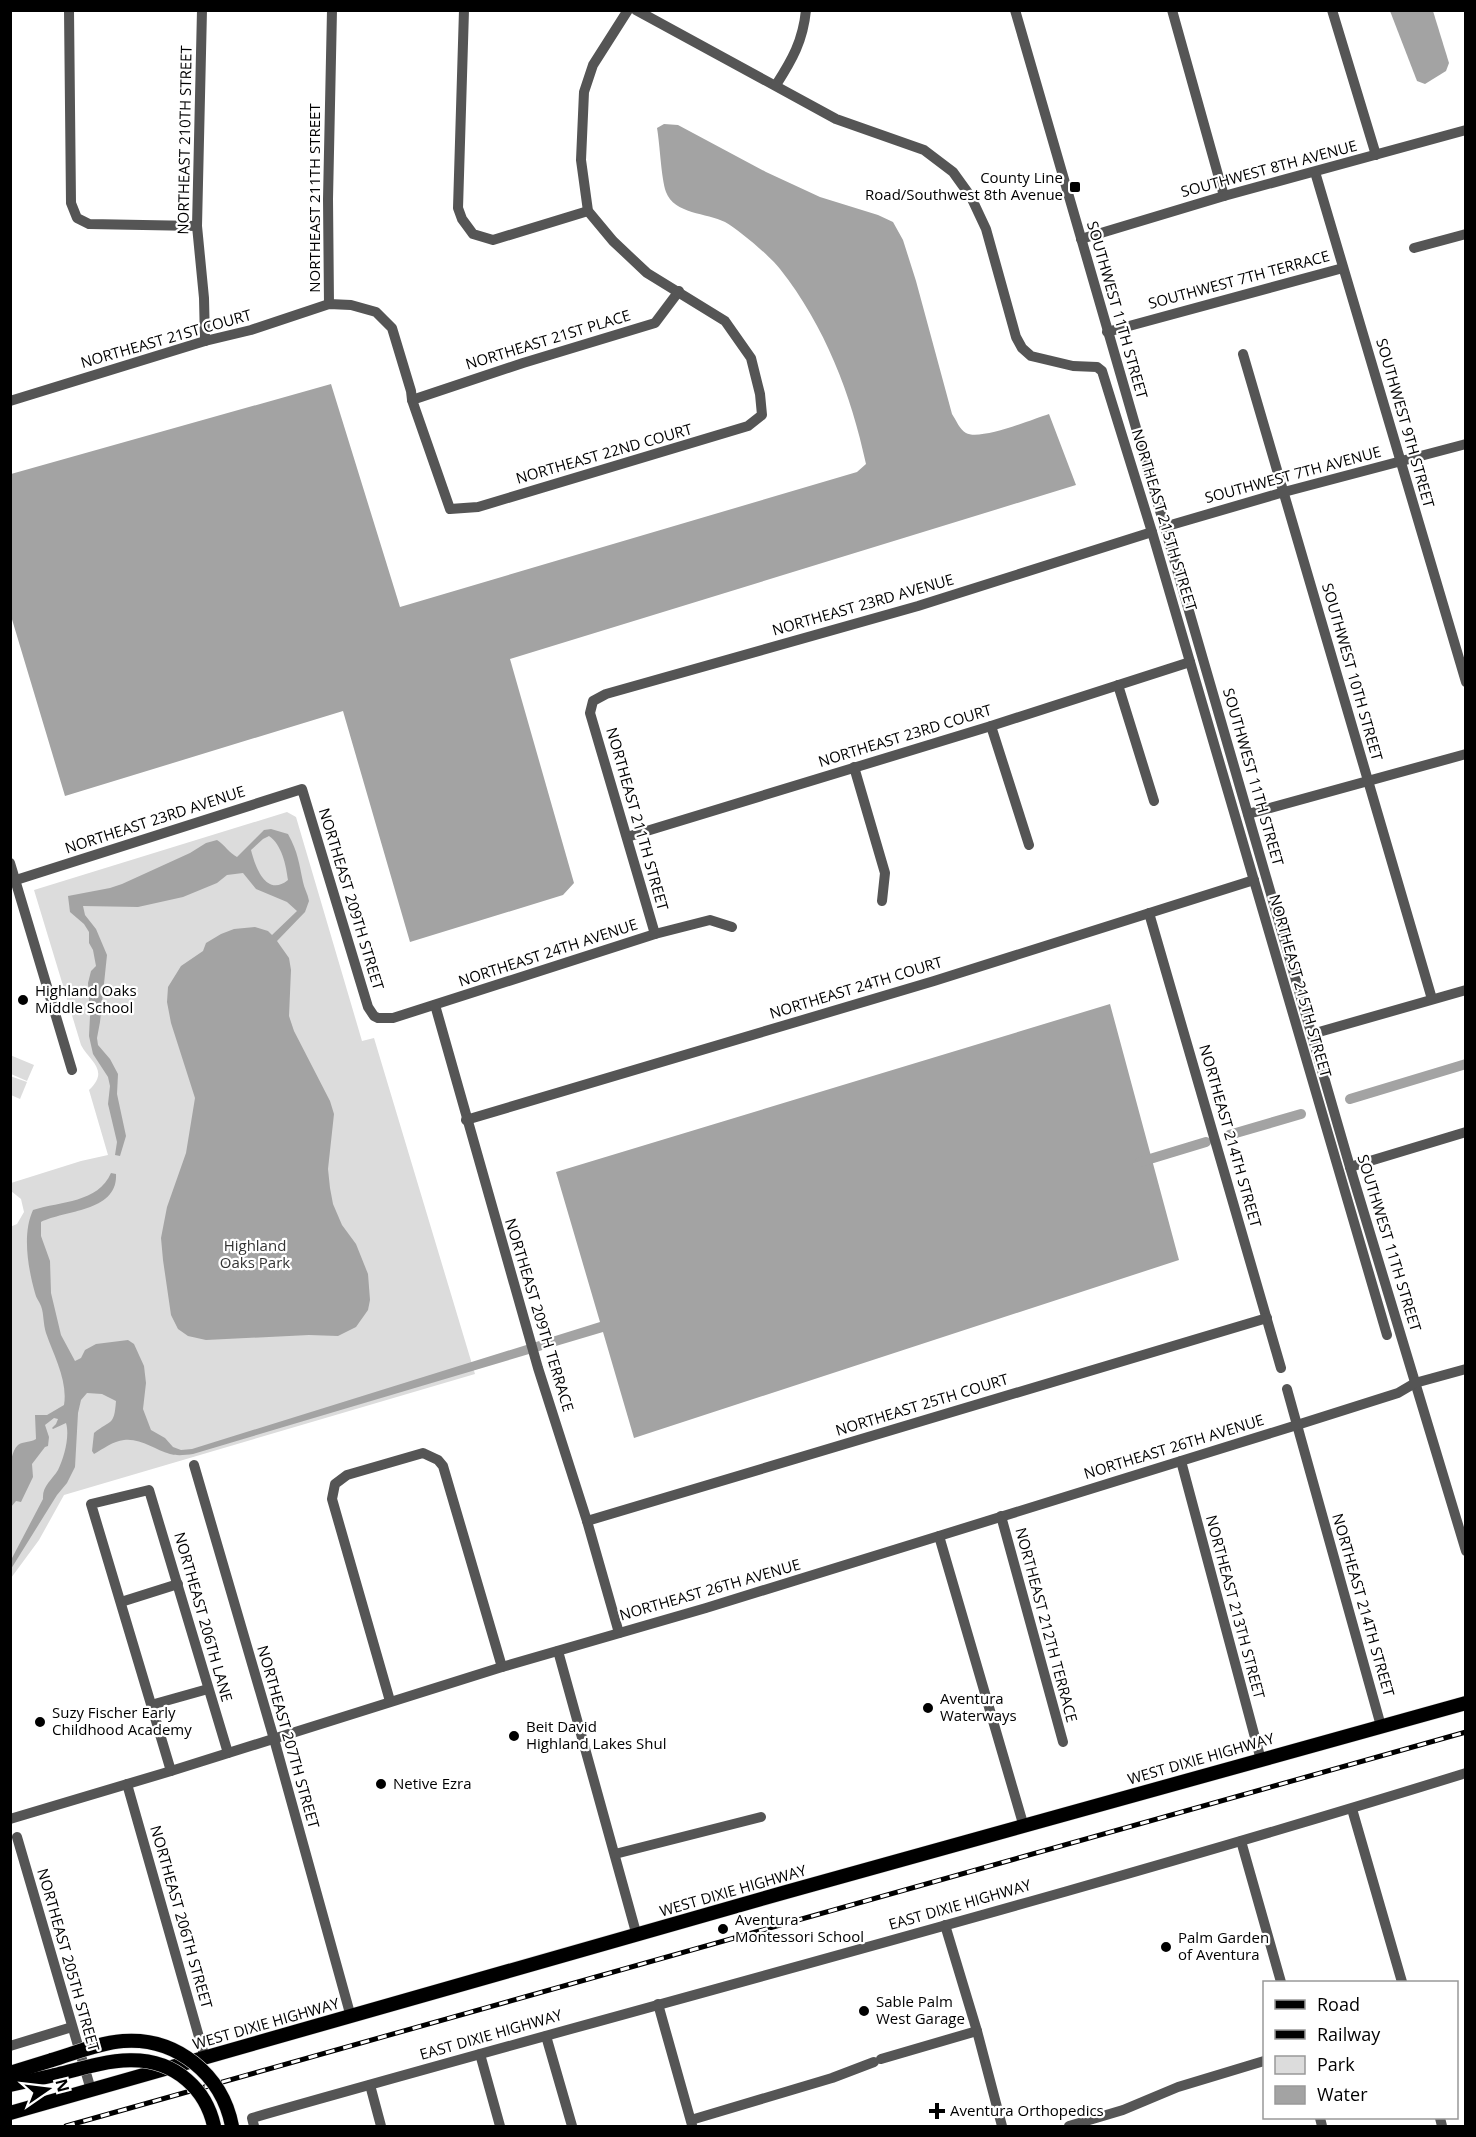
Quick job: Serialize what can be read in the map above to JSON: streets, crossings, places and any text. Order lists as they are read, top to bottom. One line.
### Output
{"streets":{"main road":["WEST DIXIE HIGHWAY"],"street":["NORTHEAST 210TH STREET","SOUTHWEST 8TH AVENUE","NORTHEAST 211TH STREET","SOUTHWEST 7TH TERRACE","SOUTHWEST 11TH STREET","NORTHEAST 21ST COURT","NORTHEAST 21ST PLACE","SOUTHWEST 9TH STREET","NORTHEAST 22ND COURT","SOUTHWEST 7TH AVENUE","NORTHEAST 215TH STREET","NORTHEAST 23RD AVENUE","SOUTHWEST 10TH STREET","NORTHEAST 23RD COURT","NORTHEAST 209TH STREET","NORTHEAST 24TH AVENUE","NORTHEAST 24TH COURT","NORTHEAST 214TH STREET","NORTHEAST 209TH TERRACE","NORTHEAST 25TH COURT","NORTHEAST 26TH AVENUE","NORTHEAST 213TH STREET","NORTHEAST 206TH LANE","NORTHEAST 212TH TERRACE","NORTHEAST 207TH STREET","EAST DIXIE HIGHWAY","NORTHEAST 206TH STREET","NORTHEAST 205TH STREET"]},"crossings":[["NORTHEAST 210TH STREET","NORTHEAST 21ST COURT"],["SOUTHWEST 8TH AVENUE","SOUTHWEST 11TH STREET"],["SOUTHWEST 8TH AVENUE","SOUTHWEST 9TH STREET"],["NORTHEAST 211TH STREET","NORTHEAST 21ST COURT"],["NORTHEAST 211TH STREET","NORTHEAST 21ST PLACE"],["NORTHEAST 211TH STREET","NORTHEAST 22ND COURT"],["NORTHEAST 211TH STREET","NORTHEAST 23RD AVENUE"],["NORTHEAST 211TH STREET","NORTHEAST 23RD COURT"],["NORTHEAST 211TH STREET","NORTHEAST 24TH AVENUE"],["SOUTHWEST 7TH TERRACE","SOUTHWEST 11TH STREET"],["SOUTHWEST 7TH TERRACE","SOUTHWEST 9TH STREET"],["SOUTHWEST 11TH STREET","SOUTHWEST 7TH AVENUE"],["SOUTHWEST 11TH STREET","NORTHEAST 26TH AVENUE"],["NORTHEAST 21ST PLACE","NORTHEAST 22ND COURT"],["SOUTHWEST 9TH STREET","SOUTHWEST 7TH AVENUE"],["SOUTHWEST 7TH AVENUE","SOUTHWEST 10TH STREET"],["NORTHEAST 215TH STREET","NORTHEAST 23RD AVENUE"],["NORTHEAST 215TH STREET","NORTHEAST 23RD COURT"],["NORTHEAST 215TH STREET","NORTHEAST 24TH COURT"],["NORTHEAST 23RD AVENUE","NORTHEAST 209TH STREET"],["NORTHEAST 209TH STREET","NORTHEAST 24TH AVENUE"],["NORTHEAST 24TH AVENUE","NORTHEAST 209TH TERRACE"],["NORTHEAST 24TH COURT","NORTHEAST 214TH STREET"],["NORTHEAST 24TH COURT","NORTHEAST 209TH TERRACE"],["NORTHEAST 214TH STREET","NORTHEAST 25TH COURT"],["NORTHEAST 214TH STREET","NORTHEAST 26TH AVENUE"],["NORTHEAST 214TH STREET","WEST DIXIE HIGHWAY"],["NORTHEAST 209TH TERRACE","NORTHEAST 25TH COURT"],["NORTHEAST 209TH TERRACE","NORTHEAST 26TH AVENUE"],["NORTHEAST 26TH AVENUE","NORTHEAST 213TH STREET"],["NORTHEAST 26TH AVENUE","NORTHEAST 206TH LANE"],["NORTHEAST 26TH AVENUE","NORTHEAST 212TH TERRACE"],["NORTHEAST 26TH AVENUE","NORTHEAST 207TH STREET"],["NORTHEAST 26TH AVENUE","NORTHEAST 206TH STREET"],["NORTHEAST 213TH STREET","WEST DIXIE HIGHWAY"],["NORTHEAST 207TH STREET","WEST DIXIE HIGHWAY"],["WEST DIXIE HIGHWAY","NORTHEAST 206TH STREET"],["WEST DIXIE HIGHWAY","NORTHEAST 205TH STREET"]],"parks":["Highland Oaks Park"],"places":{"transit":["County Line Road/Southwest 8th Avenue"],"other":["Highland Oaks Middle School","Aventura Waterways","Suzy Fischer Early Childhood Academy","Beit David Highland Lakes Shul","Netive Ezra","Aventura Montessori School","Palm Garden of Aventura","Sable Palm West Garage"],"health":["Aventura Orthopedics"]},"legend":["Road","Railway","Park","Water"],"north":"right"}
